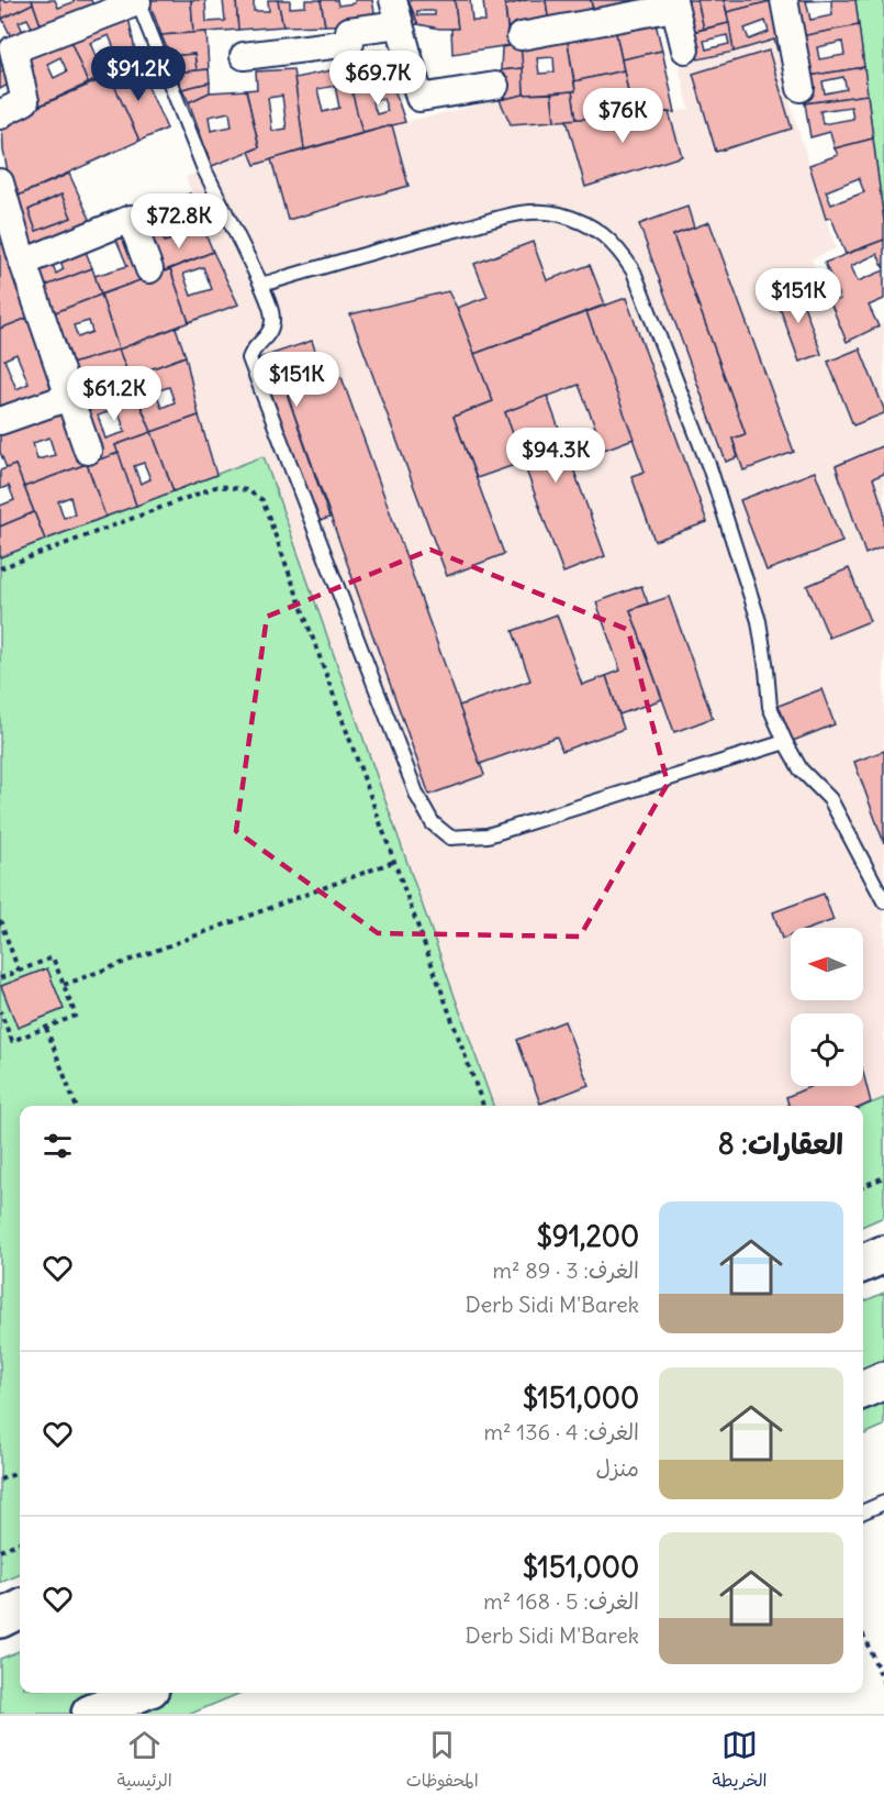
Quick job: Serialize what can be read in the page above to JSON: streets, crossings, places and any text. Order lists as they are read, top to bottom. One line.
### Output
{"north":"left","page":{"price":["$91.2K","$69.7K","$76K","$72.8K","$151K","$151K","$61.2K","$94.3K"],"heading":"العقارات: 8","list":[{"name":"$91,200","note":"الغرف: 3 · 89 m² · Derb Sidi M'Barek"},{"name":"$151,000","note":"الغرف: 4 · 136 m² · منزل"},{"name":"$151,000","note":"الغرف: 5 · 168 m² · Derb Sidi M'Barek"}],"tabs":["الخريطة","المحفوظات","الرئيسية"]}}
